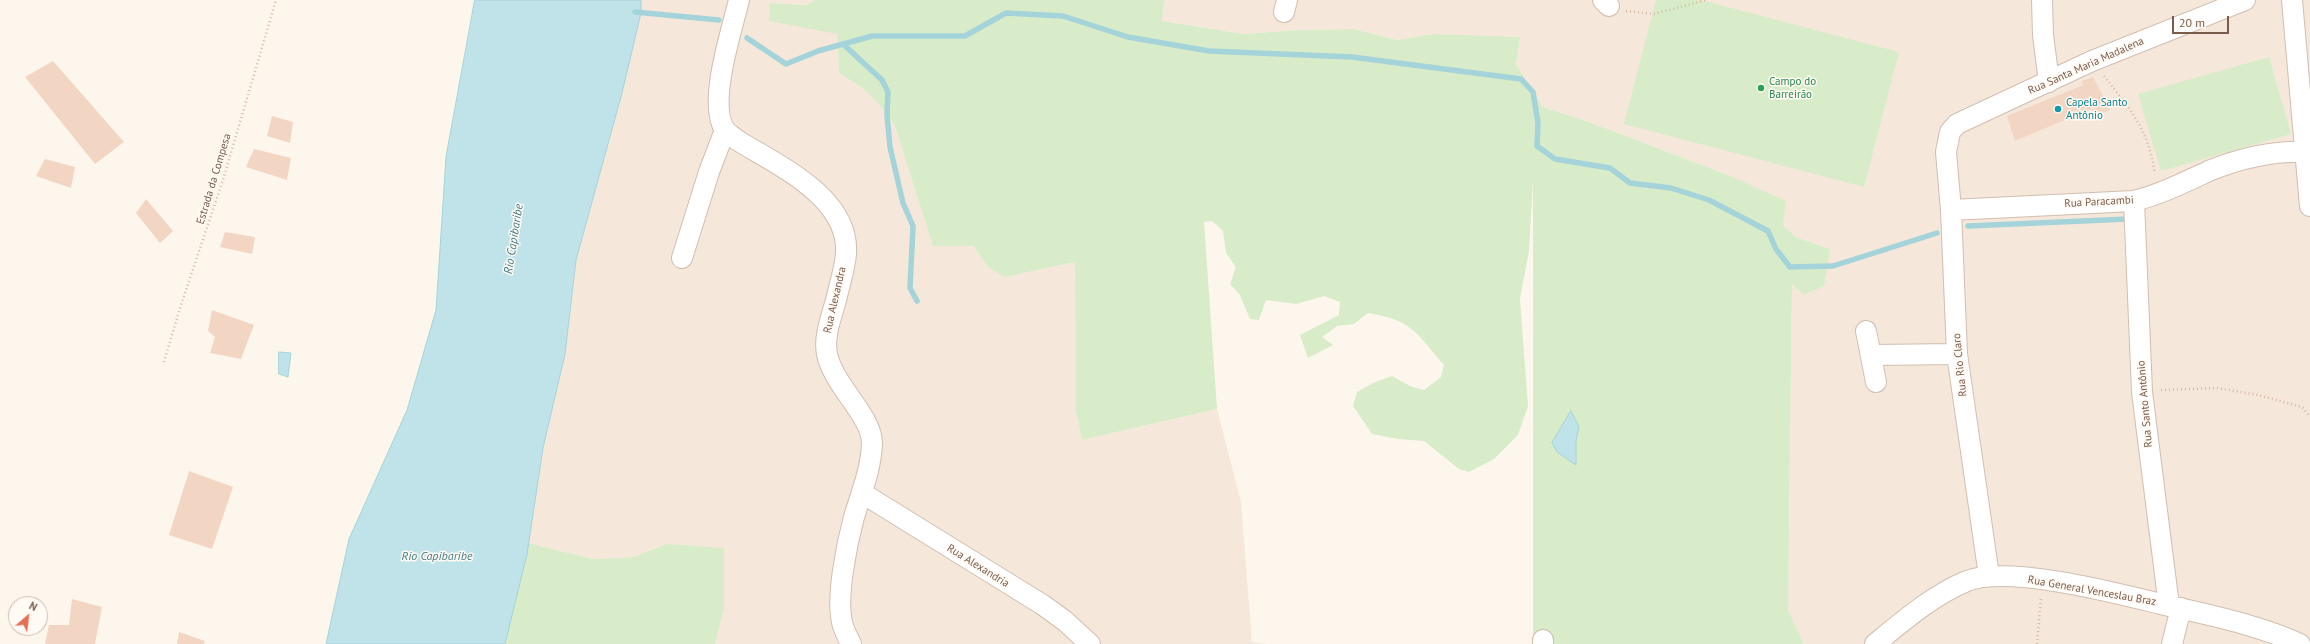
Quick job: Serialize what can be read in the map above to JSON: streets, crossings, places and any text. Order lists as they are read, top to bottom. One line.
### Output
{"streets":{"street":["Rua Santa Maria Madalena","Rua Paracambi","Rua Alexandra","Rua Rio Claro","Rua Santo Antônio","Rua Alexandria","Rua General Venceslau Braz"],"path":["Estrada da Compesa"]},"crossings":[["Rua Santa Maria Madalena","Rua Rio Claro"],["Rua Paracambi","Rua Rio Claro"],["Rua Paracambi","Rua Santo Antônio"],["Rua Alexandra","Rua Alexandria"],["Rua Rio Claro","Rua General Venceslau Braz"],["Rua Santo Antônio","Rua General Venceslau Braz"]],"water":["Rio Capibaribe"],"places":["Campo do Barreirão","Capela Santo Antônio"],"scale_bar":"20 m","north":"top right"}
